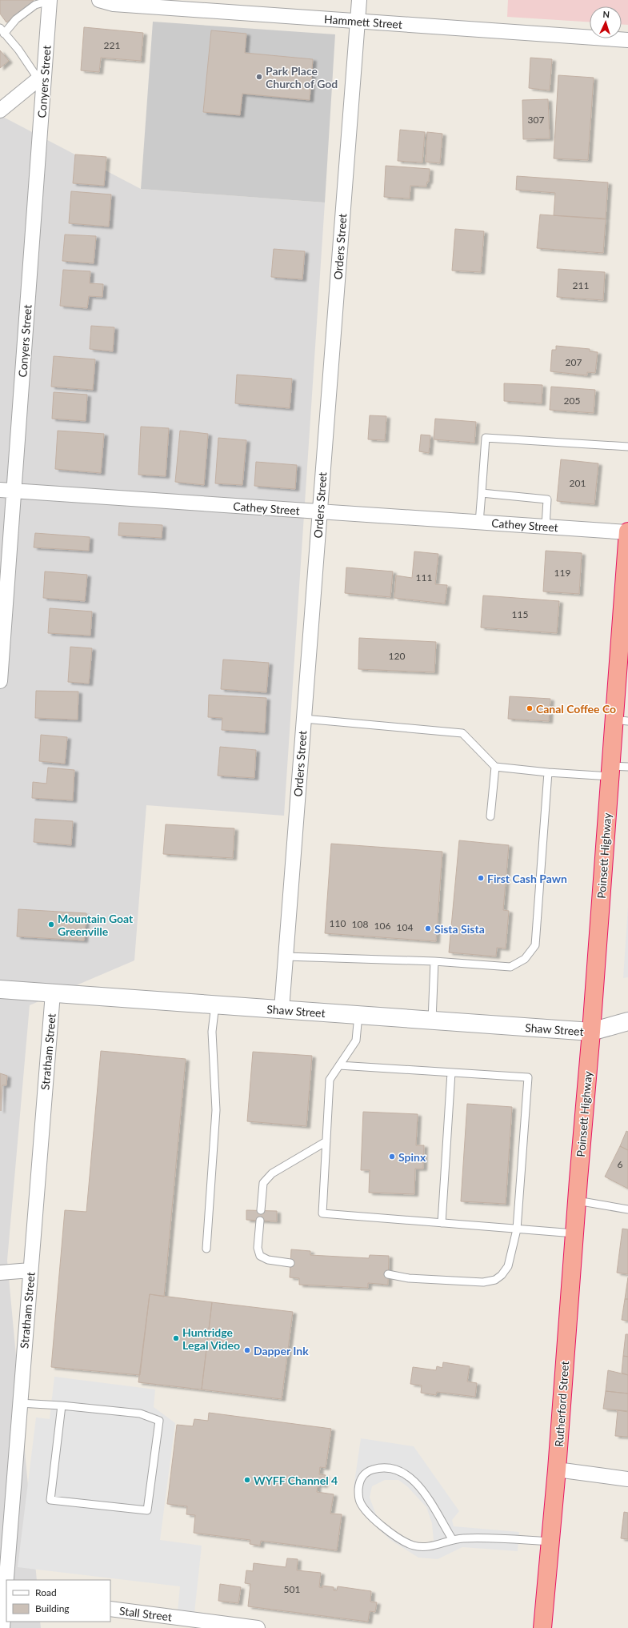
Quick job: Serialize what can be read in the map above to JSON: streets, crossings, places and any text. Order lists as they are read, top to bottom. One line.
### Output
{"streets":{"highway":["Poinsett Highway","Rutherford Street"],"street":["Hammett Street","Conyers Street","Orders Street","Cathey Street","Shaw Street","Stratham Street","Stall Street"]},"crossings":[["Hammett Street","Orders Street"],["Conyers Street","Cathey Street"],["Orders Street","Cathey Street"],["Orders Street","Shaw Street"],["Cathey Street","Poinsett Highway"],["Poinsett Highway","Shaw Street"],["Poinsett Highway","Rutherford Street"],["Shaw Street","Stratham Street"]],"places":["Park Place Church of God","Canal Coffee Co","First Cash Pawn","Mountain Goat Greenville","Sista Sista","Spinx","Huntridge Legal Video","Dapper Ink","WYFF Channel 4"],"house_numbers":["221","307","211","207","205","201","119","111","115","120","110","108","106","104","6","501"],"legend":["Road","Building"],"north":"top"}
